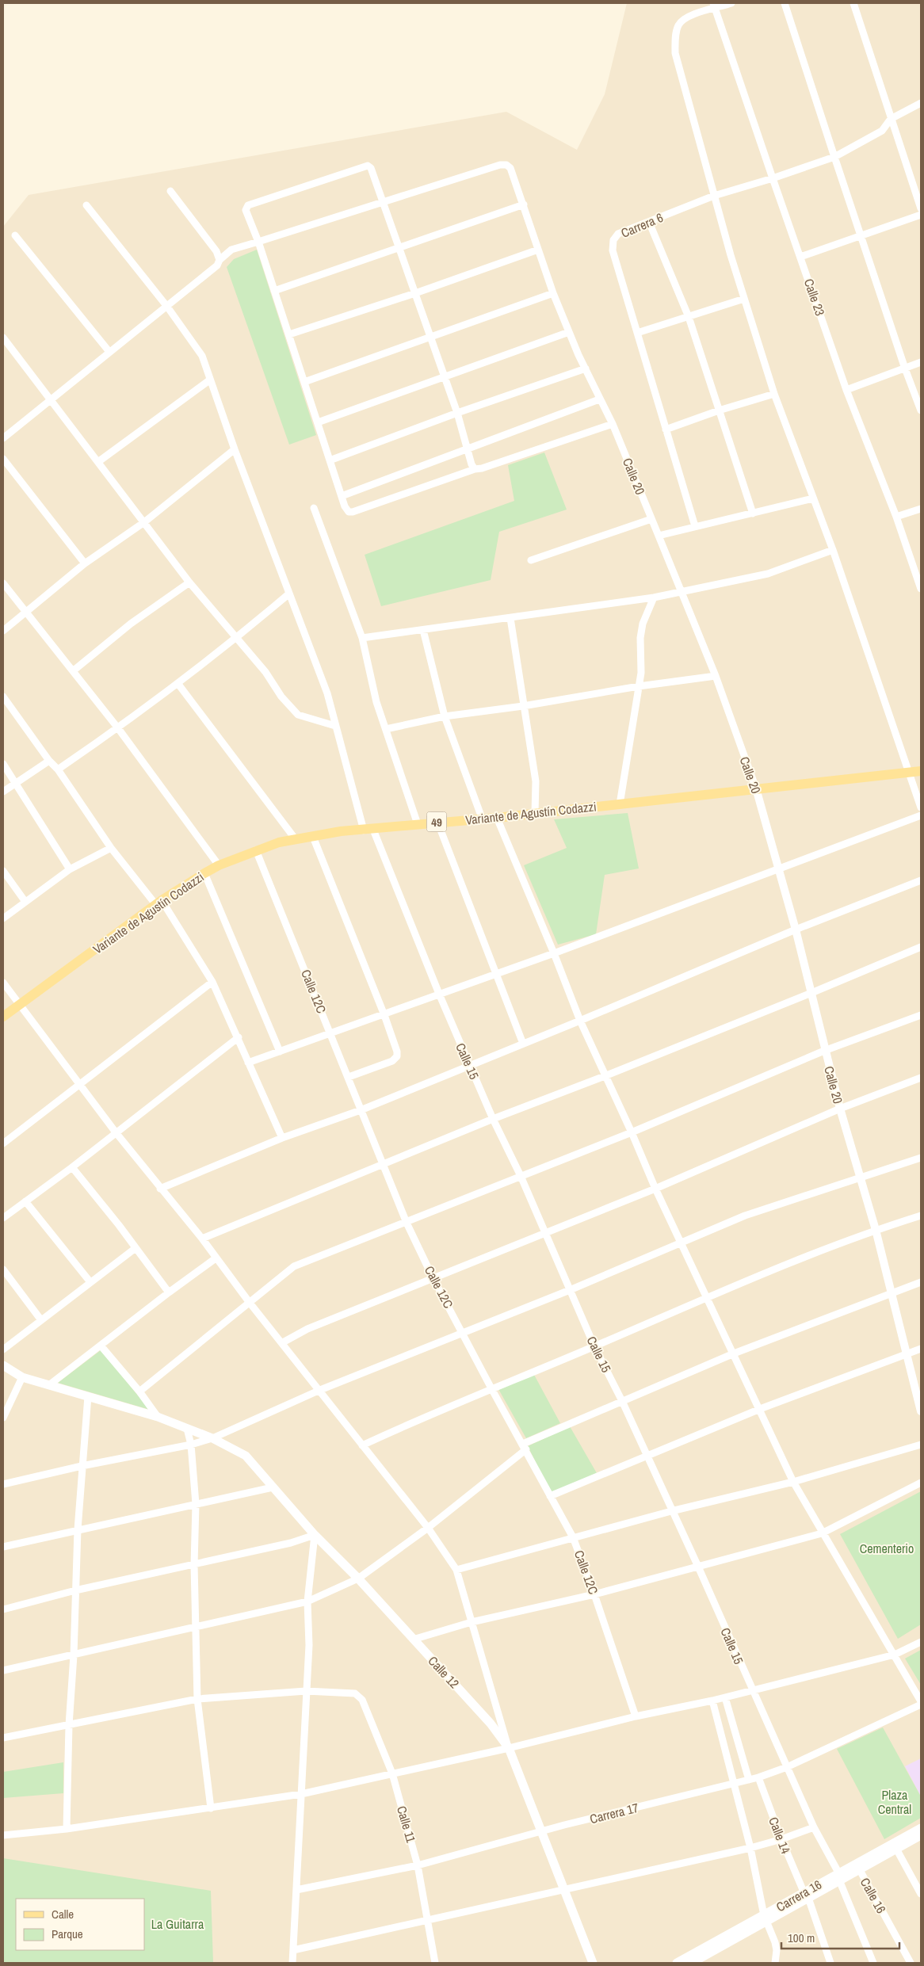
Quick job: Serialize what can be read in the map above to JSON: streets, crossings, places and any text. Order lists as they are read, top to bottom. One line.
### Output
{"streets":{"main road":["Variante de Agustín Codazzi","49","Calle 12","Carrera 16"],"street":["Carrera 6","Calle 23","Calle 20","Calle 12C","Calle 15","Carrera 17","Calle 11","Calle 14","Calle 16"]},"crossings":[["Carrera 6","Calle 23"],["Calle 20","Variante de Agustín Codazzi"],["Variante de Agustín Codazzi","Calle 12C"],["Variante de Agustín Codazzi","Calle 15"],["Calle 15","Carrera 17"],["Calle 15","Carrera 16"],["Calle 12","Carrera 17"],["Carrera 17","Calle 11"],["Carrera 17","Calle 14"],["Calle 14","Carrera 16"],["Carrera 16","Calle 16"]],"parks":["Cementerio","Plaza Central","La Guitarra"],"legend":["Calle","Parque"],"scale_bar":"100 m"}
